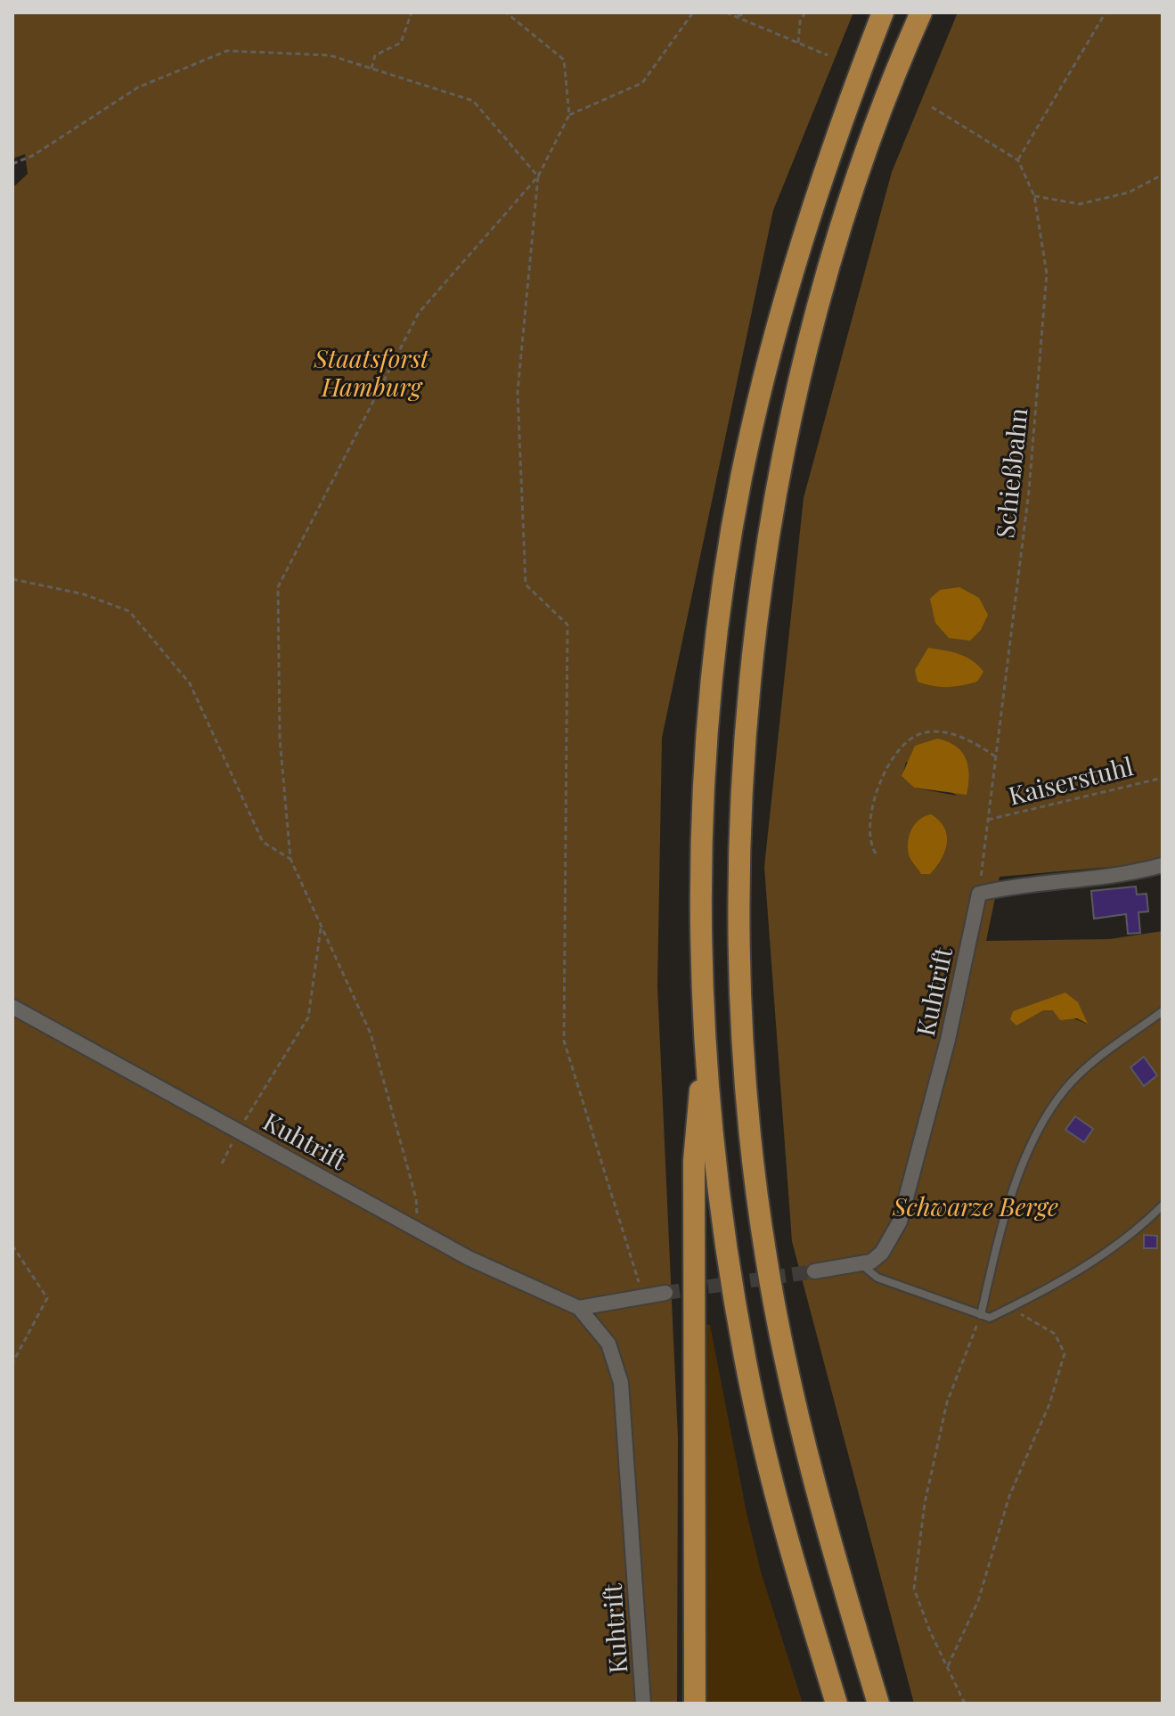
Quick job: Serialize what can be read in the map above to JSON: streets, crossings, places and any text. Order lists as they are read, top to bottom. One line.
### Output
{"streets":{"street":["Kuhtrift"],"path":["Schießbahn","Kaiserstuhl"]},"crossings":[["Schießbahn","Kaiserstuhl"],["Schießbahn","Kuhtrift"]],"parks":["Staatsforst Hamburg","Schwarze Berge"]}
